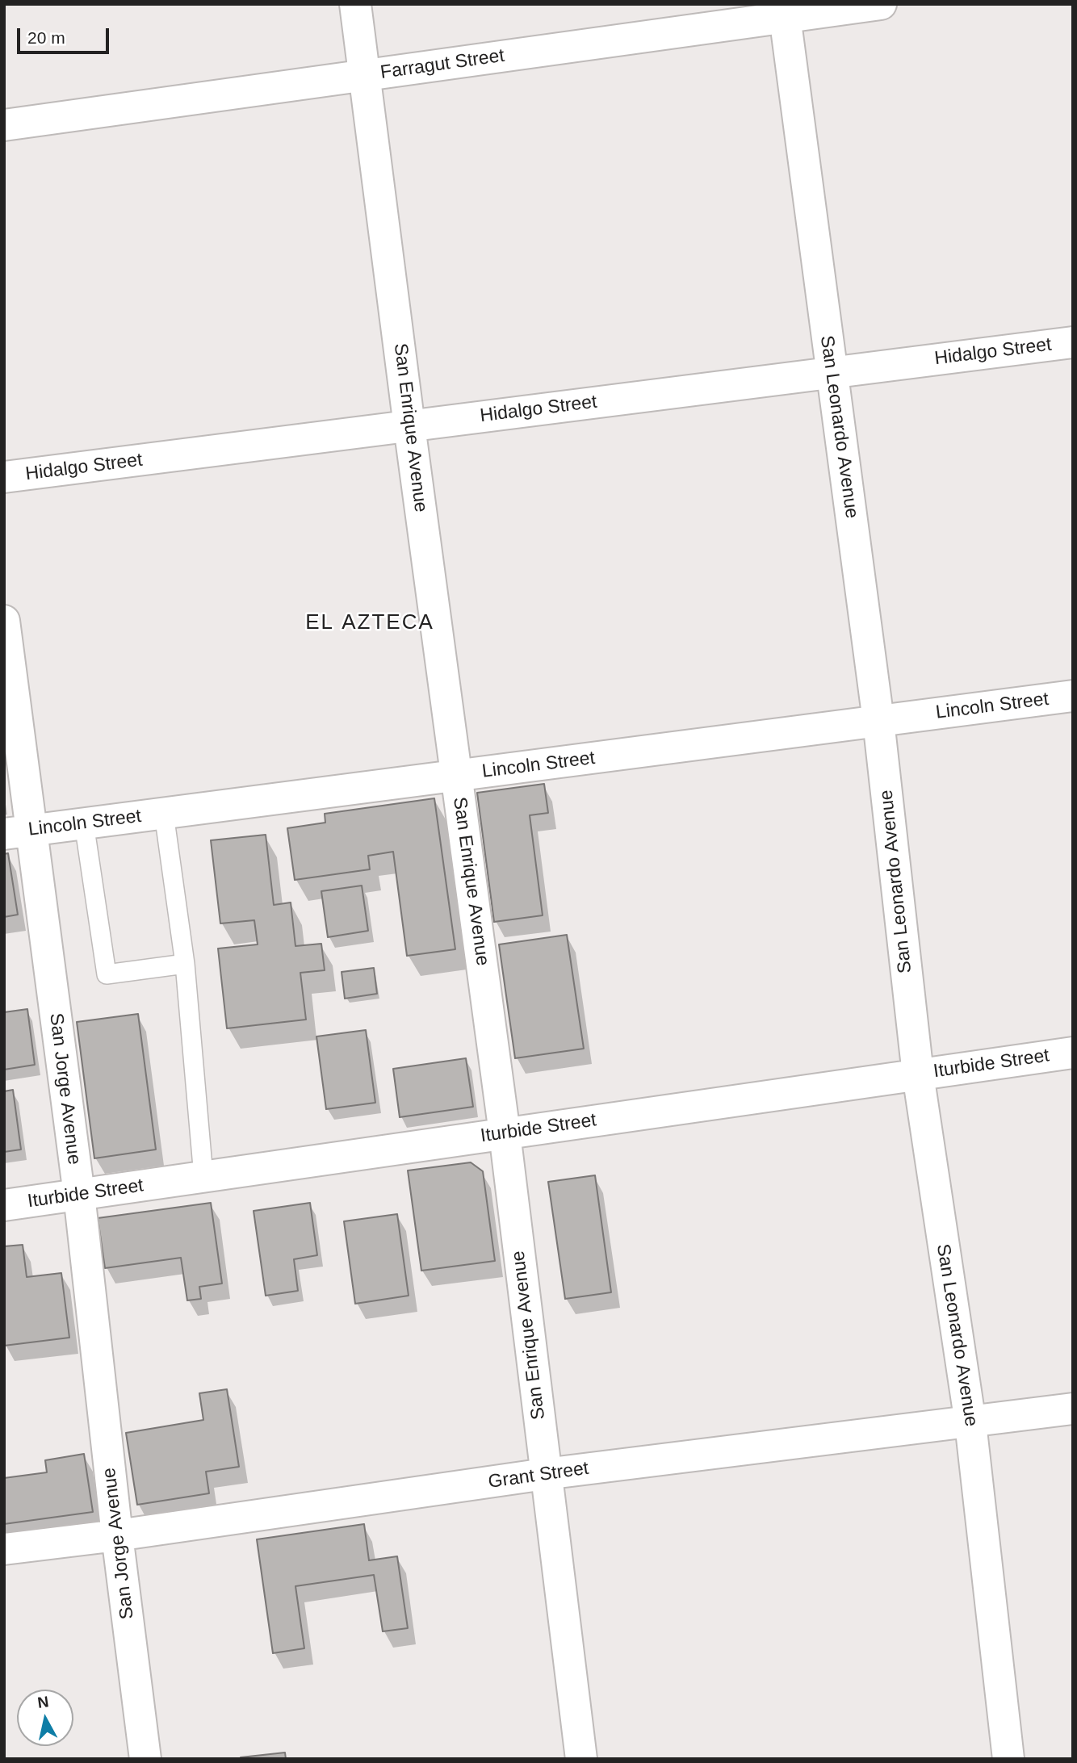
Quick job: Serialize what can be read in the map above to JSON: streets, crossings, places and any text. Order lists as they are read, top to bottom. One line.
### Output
{"streets":{"street":["Farragut Street","Hidalgo Street","San Leonardo Avenue","San Enrique Avenue","Lincoln Street","Iturbide Street","San Jorge Avenue","Grant Street"]},"crossings":[["Farragut Street","San Leonardo Avenue"],["Farragut Street","San Enrique Avenue"],["Hidalgo Street","San Leonardo Avenue"],["Hidalgo Street","San Enrique Avenue"],["San Leonardo Avenue","Lincoln Street"],["San Leonardo Avenue","Iturbide Street"],["San Leonardo Avenue","Grant Street"],["San Enrique Avenue","Lincoln Street"],["San Enrique Avenue","Iturbide Street"],["San Enrique Avenue","Grant Street"],["Lincoln Street","San Jorge Avenue"],["Iturbide Street","San Jorge Avenue"],["San Jorge Avenue","Grant Street"]],"districts":["EL AZTECA"],"scale_bar":"20 m","north":"top"}
